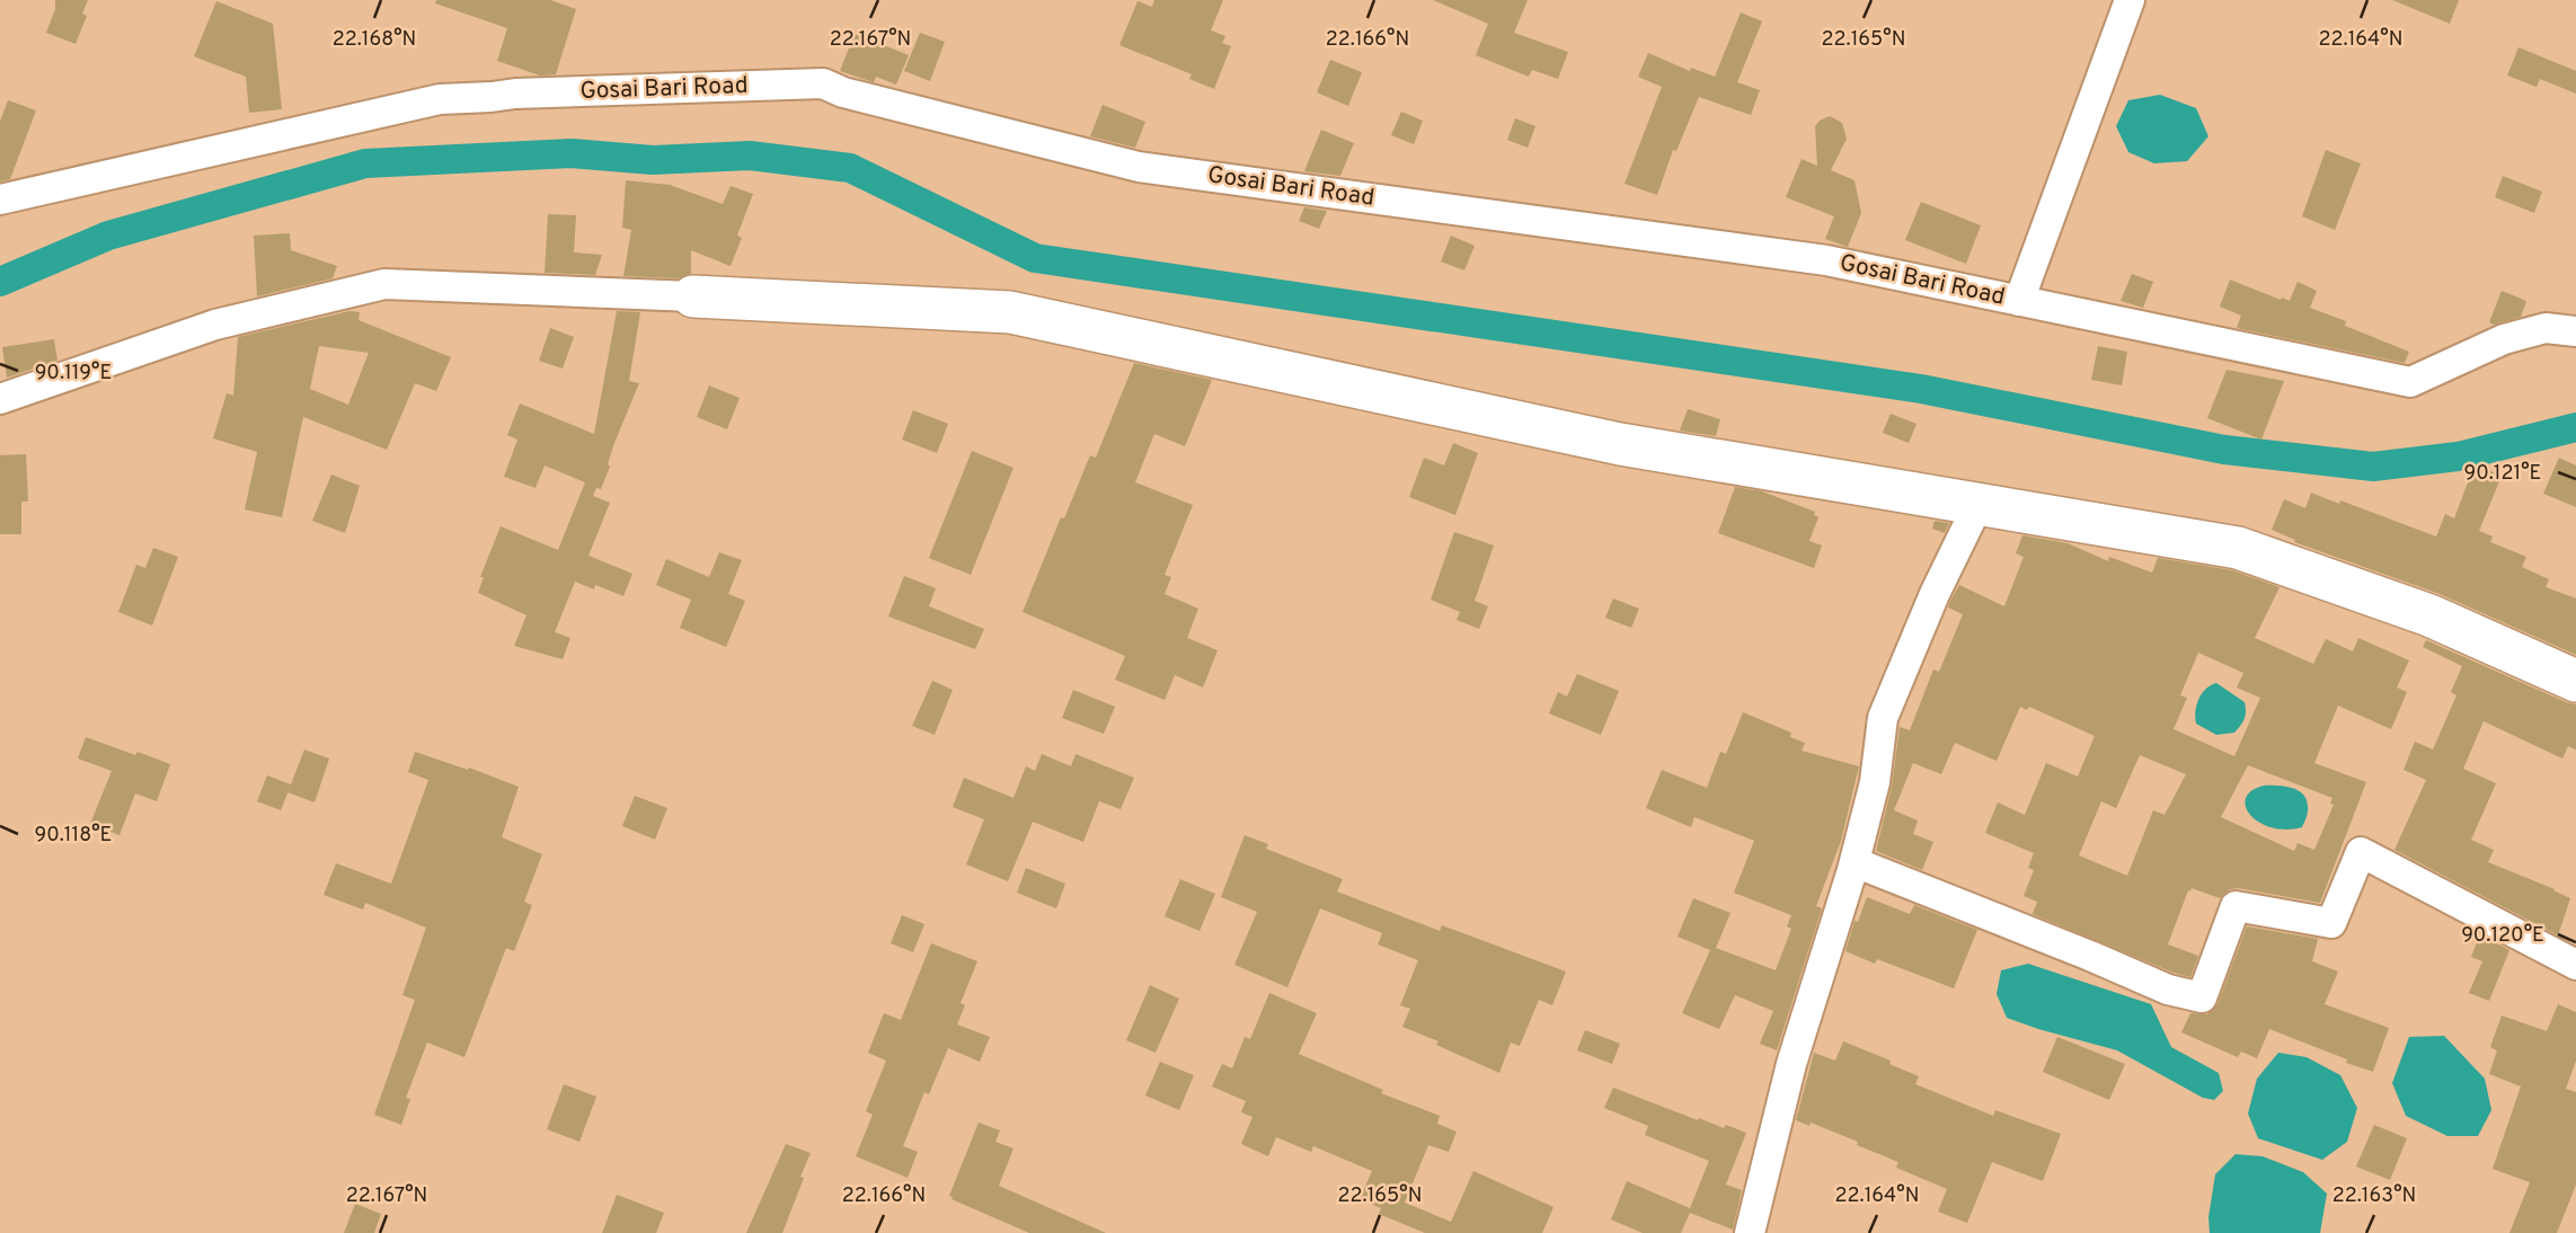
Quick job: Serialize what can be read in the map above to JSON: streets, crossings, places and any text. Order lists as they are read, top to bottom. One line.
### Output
{"streets":{"street":["Gosai Bari Road"]},"coordinates":["22.168°N","22.167°N","22.166°N","22.165°N","22.164°N","90.119°E","90.121°E","90.118°E","90.120°E","22.163°N"]}
